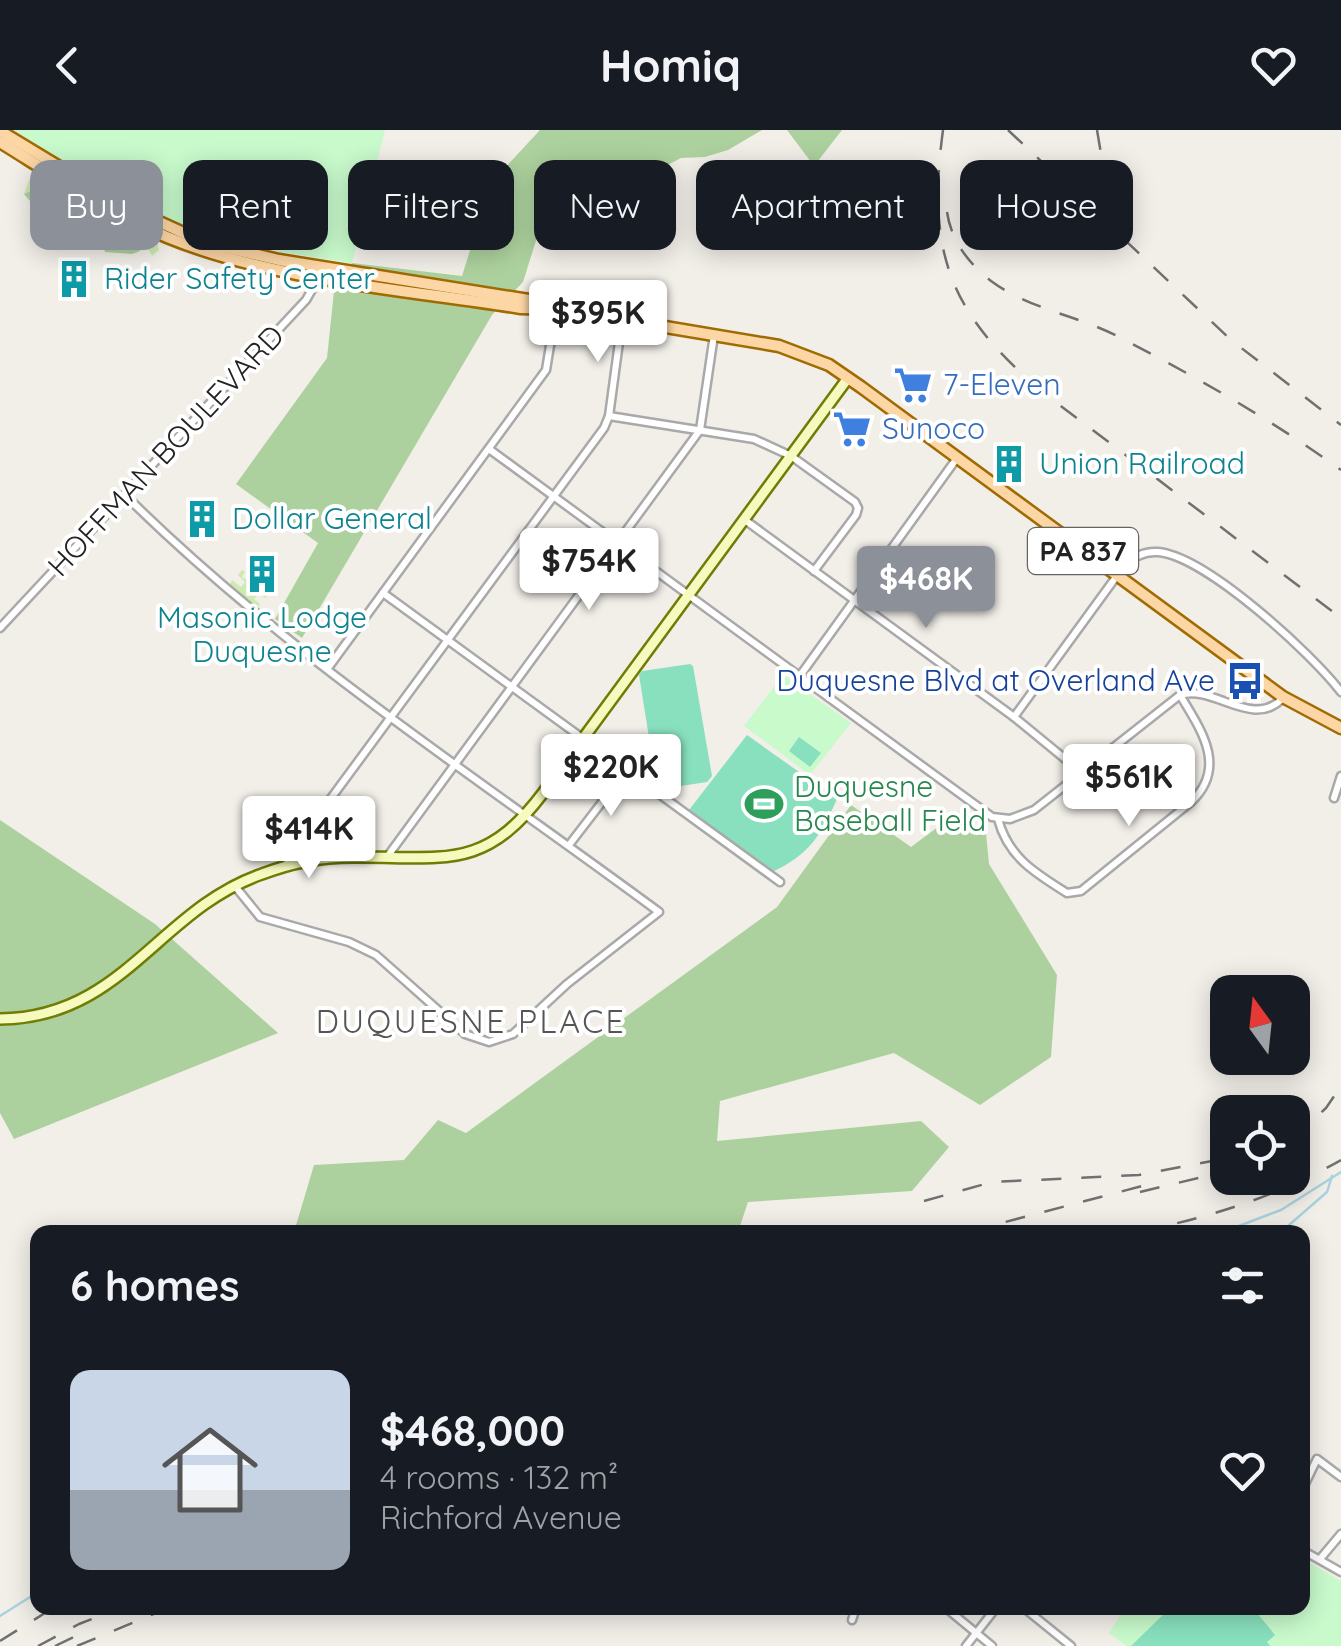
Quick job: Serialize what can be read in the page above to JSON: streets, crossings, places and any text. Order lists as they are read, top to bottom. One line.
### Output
{"streets":{"main road":["PA 837"],"street":["HOFFMAN BOULEVARD"]},"crossings":[["HOFFMAN BOULEVARD","PA 837"]],"districts":["DUQUESNE PLACE"],"places":{"building":["Rider Safety Center","Union Railroad","Dollar General","Masonic Lodge Duquesne"],"supermarket":["7-Eleven","Sunoco"],"bus stop":["Duquesne Blvd at Overland Ave"],"sports":["Duquesne Baseball Field"]},"north":"top","page":{"header":"Homiq","chip":["Buy","Rent","Filters","New","Apartment","House"],"price":["$395K","$754K","$468K","$220K","$561K","$414K"],"heading":"6 homes","list":[{"name":"$468,000","note":"4 rooms · 132 m² · Richford Avenue"}]}}
